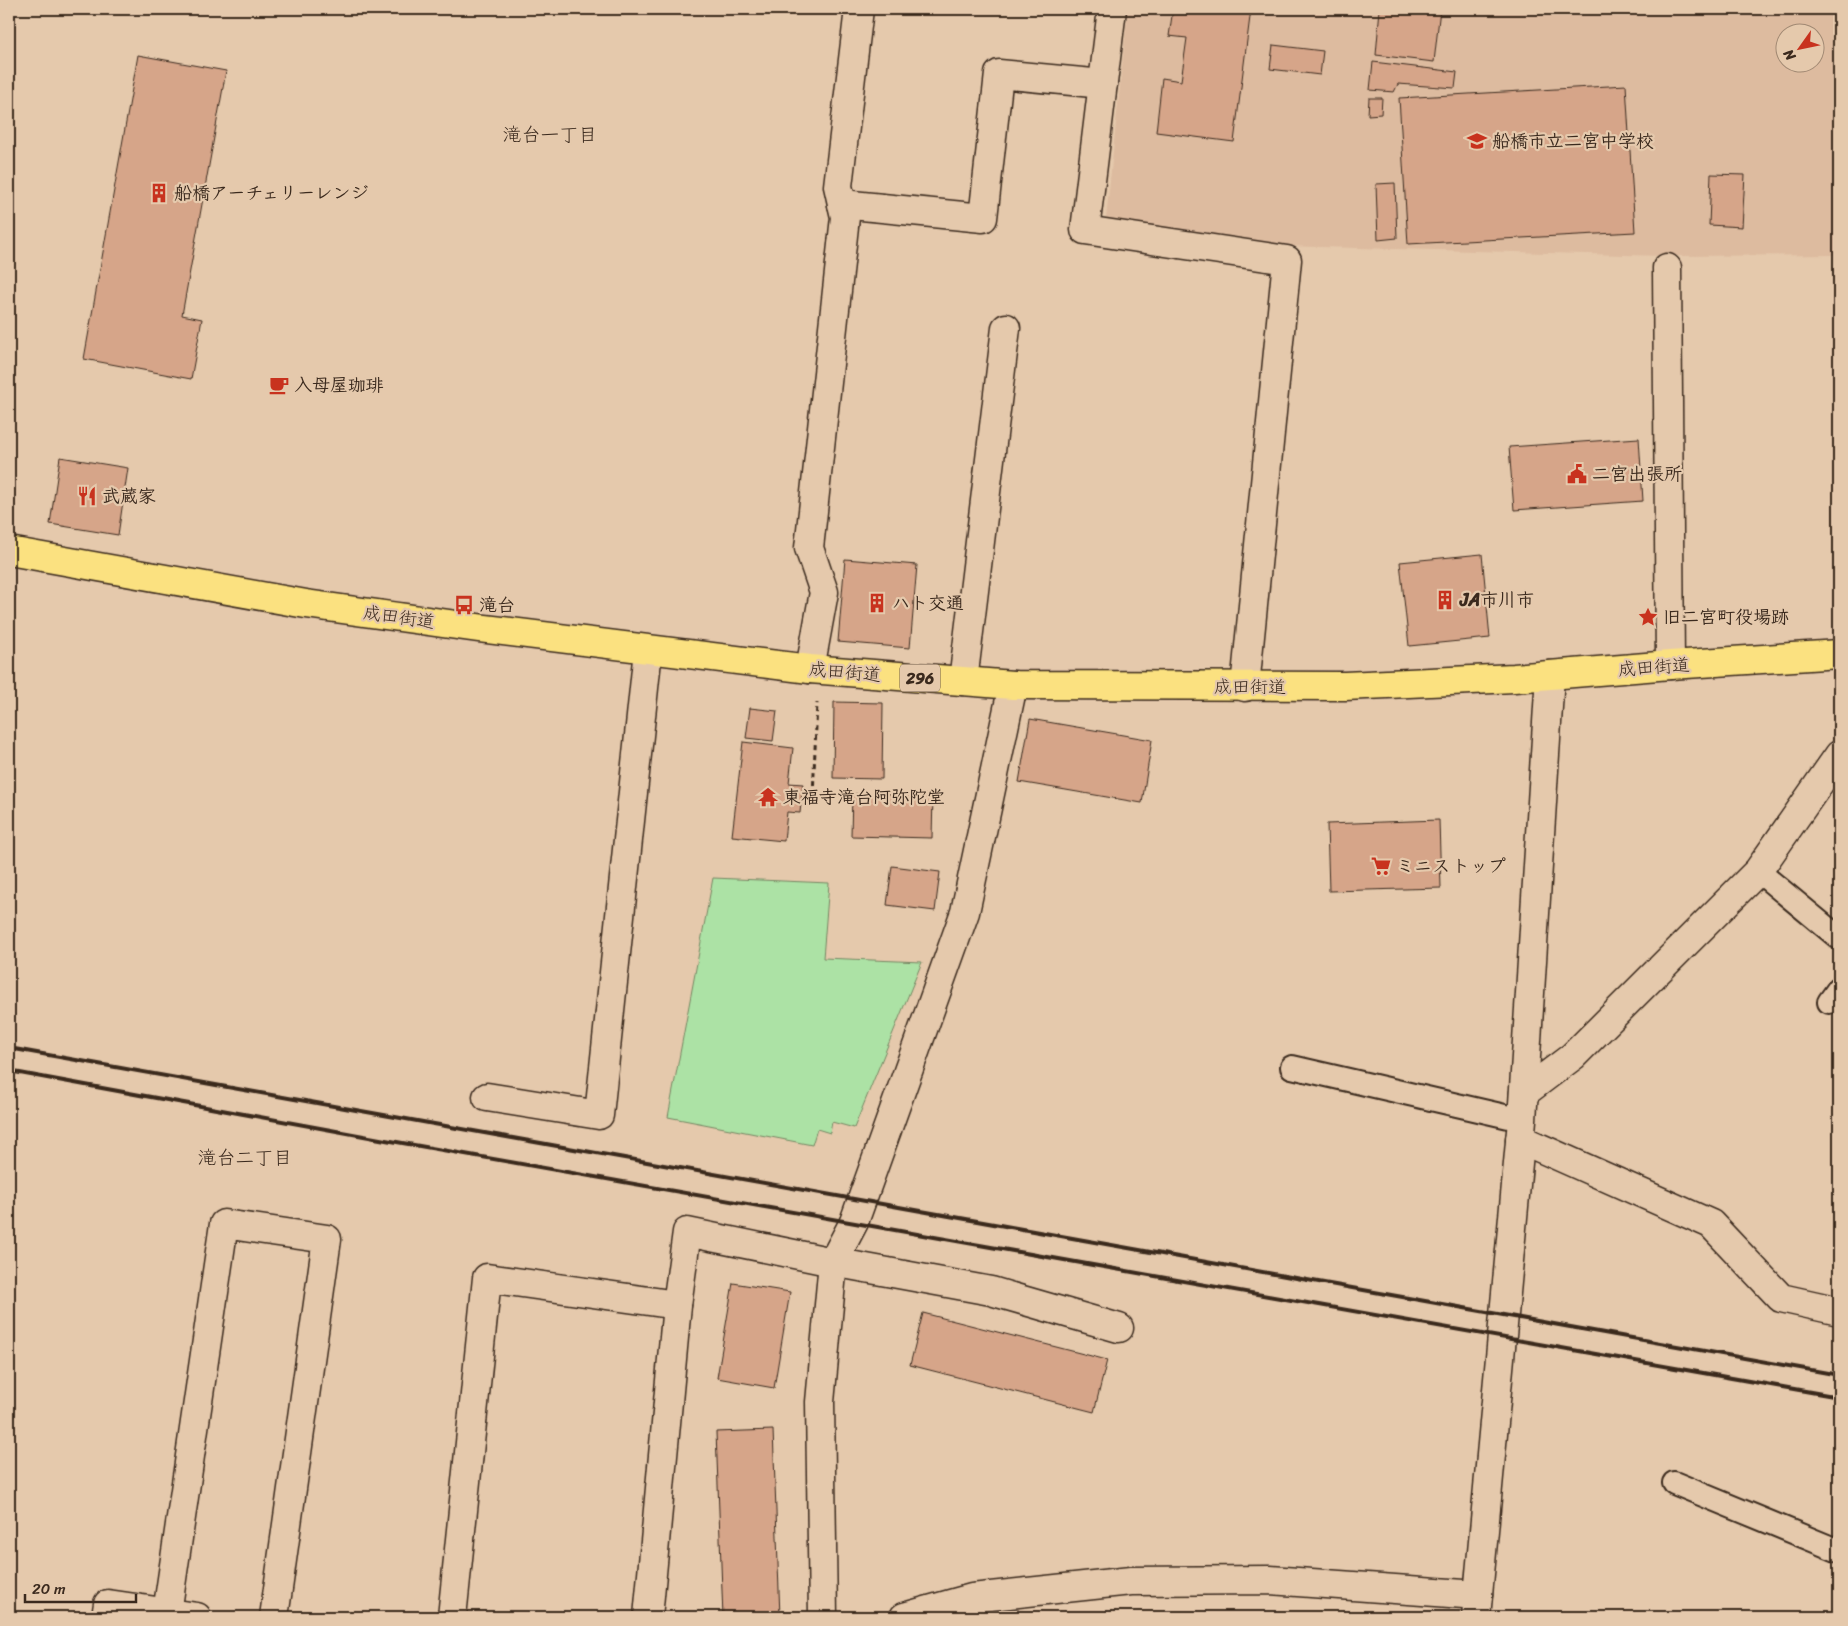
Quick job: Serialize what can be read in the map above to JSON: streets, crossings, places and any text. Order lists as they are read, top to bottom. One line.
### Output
{"streets":{"highway":["成田街道","296"]},"districts":["滝台一丁目","滝台二丁目"],"places":{"school or university":["船橋市立二宮中学校"],"building":["船橋アーチェリーレンジ","JA市川市","ハト交通"],"cafe":["入母屋珈琲"],"public building":["二宮出張所"],"restaurant":["武蔵家"],"bus stop":["滝台"],"place":["旧二宮町役場跡"],"temple":["東福寺滝台阿弥陀堂"],"supermarket":["ミニストップ"]},"scale_bar":"20 m","north":"bottom left"}
